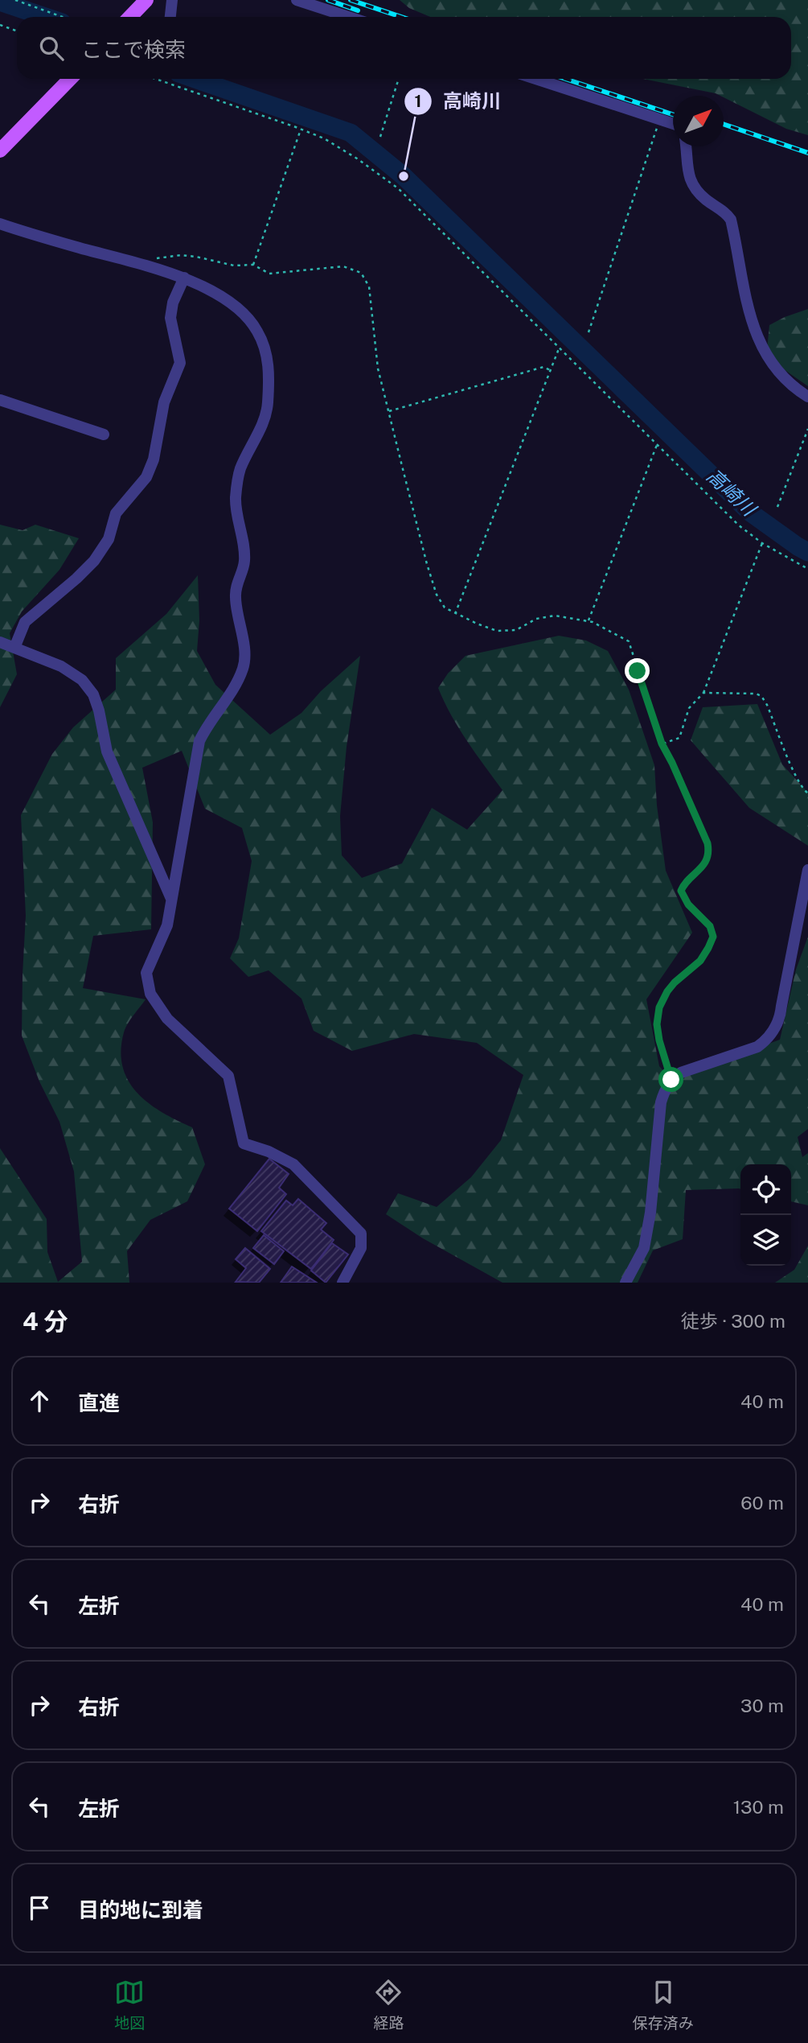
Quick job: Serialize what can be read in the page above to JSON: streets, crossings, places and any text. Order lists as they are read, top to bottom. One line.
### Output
{"water":["高崎川"],"places":["高崎川"],"north":"top right","page":{"search":"ここで検索","heading":["4 分","徒歩 · 300 m"],"list":[["直進","40 m"],["右折","60 m"],["左折","40 m"],["右折","30 m"],["左折","130 m"],"目的地に到着"],"nav":["地図","経路","保存済み"]}}
